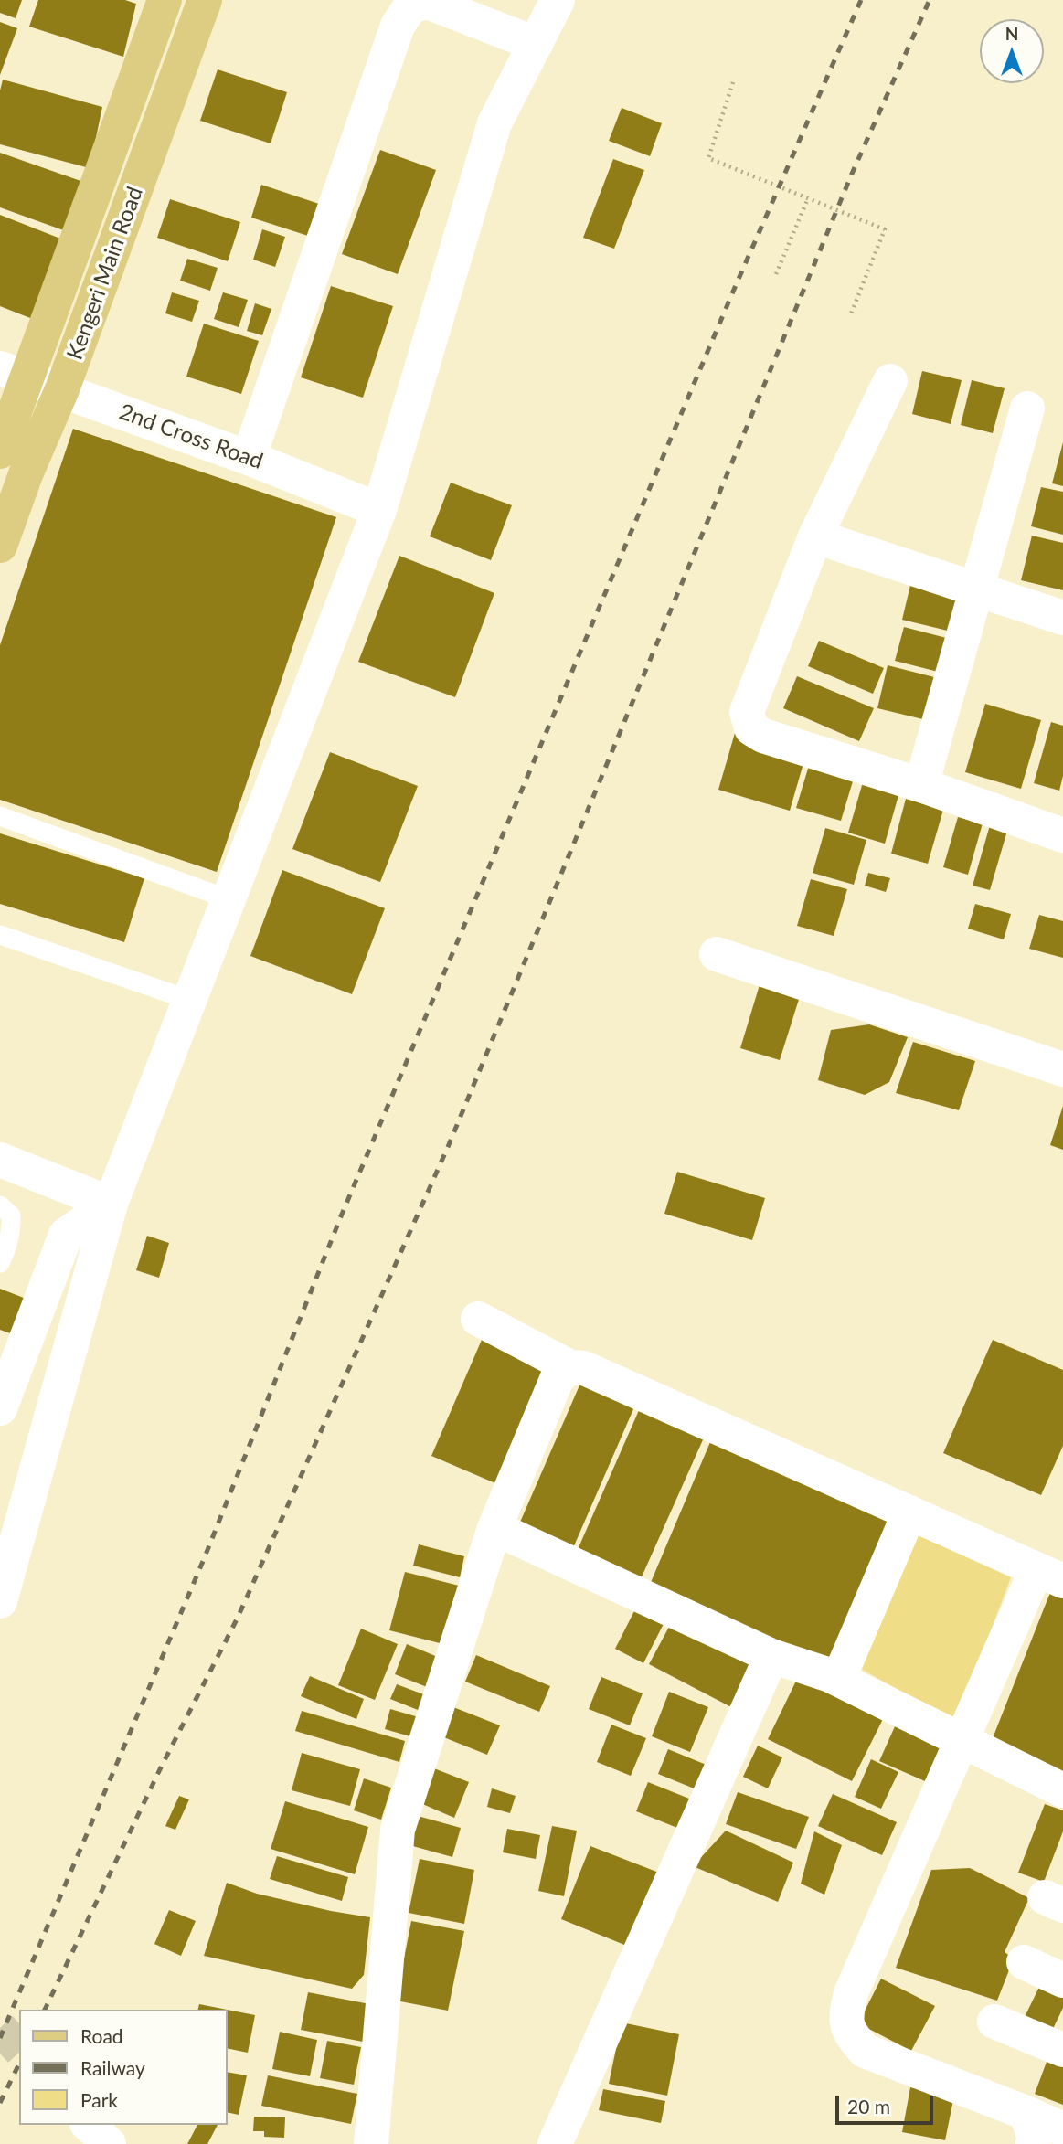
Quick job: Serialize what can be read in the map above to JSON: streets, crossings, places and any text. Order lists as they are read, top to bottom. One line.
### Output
{"streets":{"main road":["Kengeri Main Road"],"street":["2nd Cross Road"]},"crossings":[["Kengeri Main Road","2nd Cross Road"]],"legend":["Road","Railway","Park"],"scale_bar":"20 m","north":"top"}
